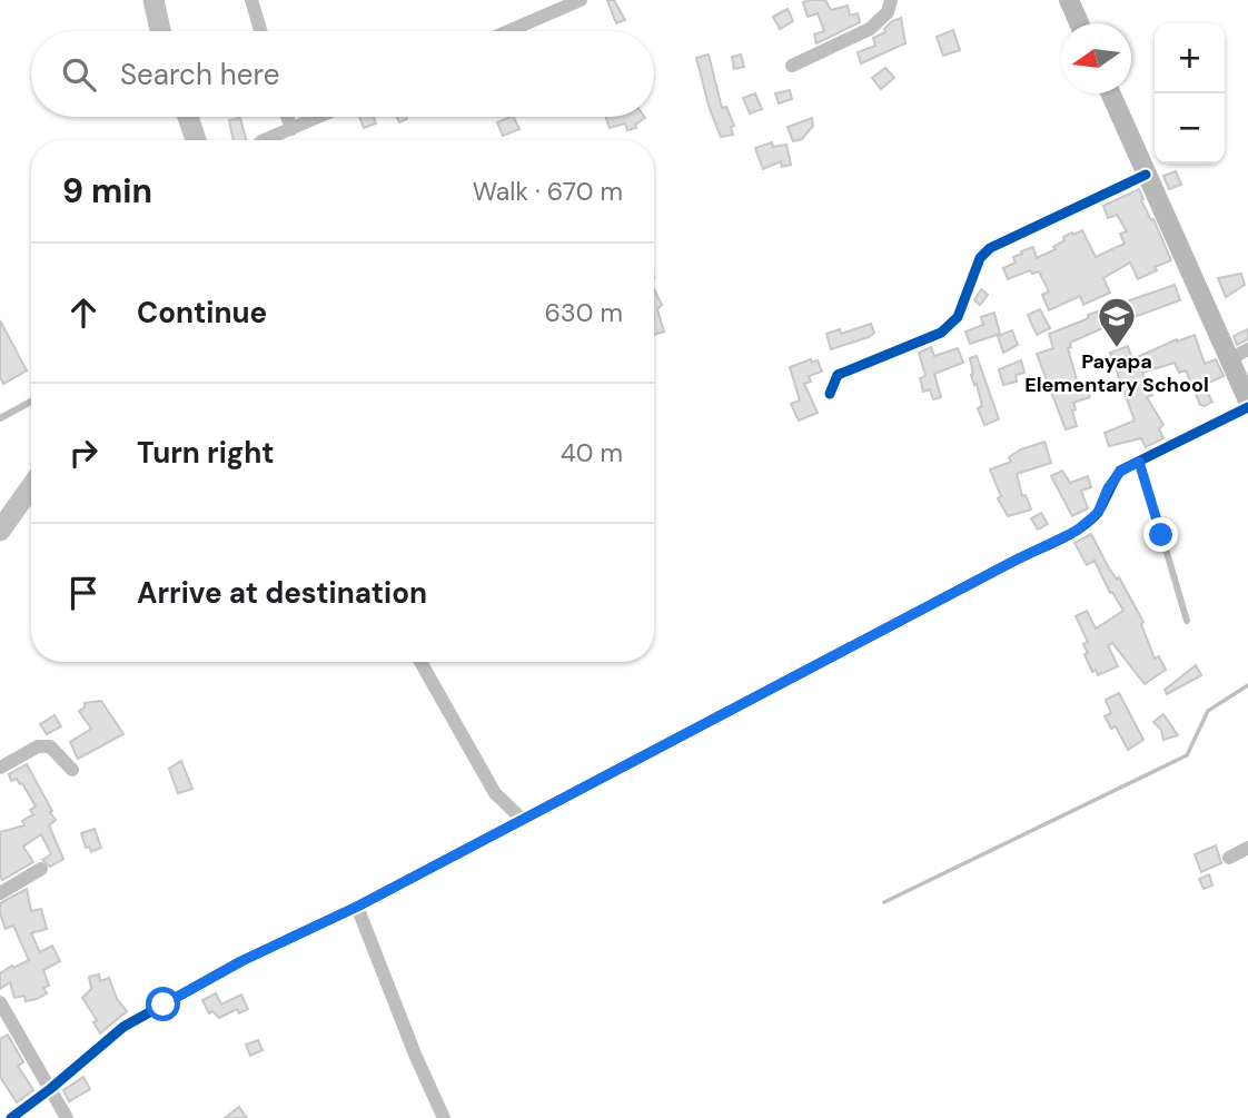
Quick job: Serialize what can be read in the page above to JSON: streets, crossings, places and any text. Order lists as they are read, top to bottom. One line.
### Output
{"places":{"school or university":["Payapa Elementary School"]},"north":"left","page":{"map_buttons":["+","−"],"search":"Search here","heading":["9 min","Walk · 670 m"],"list":[["Continue","630 m"],["Turn right","40 m"],"Arrive at destination"]}}
